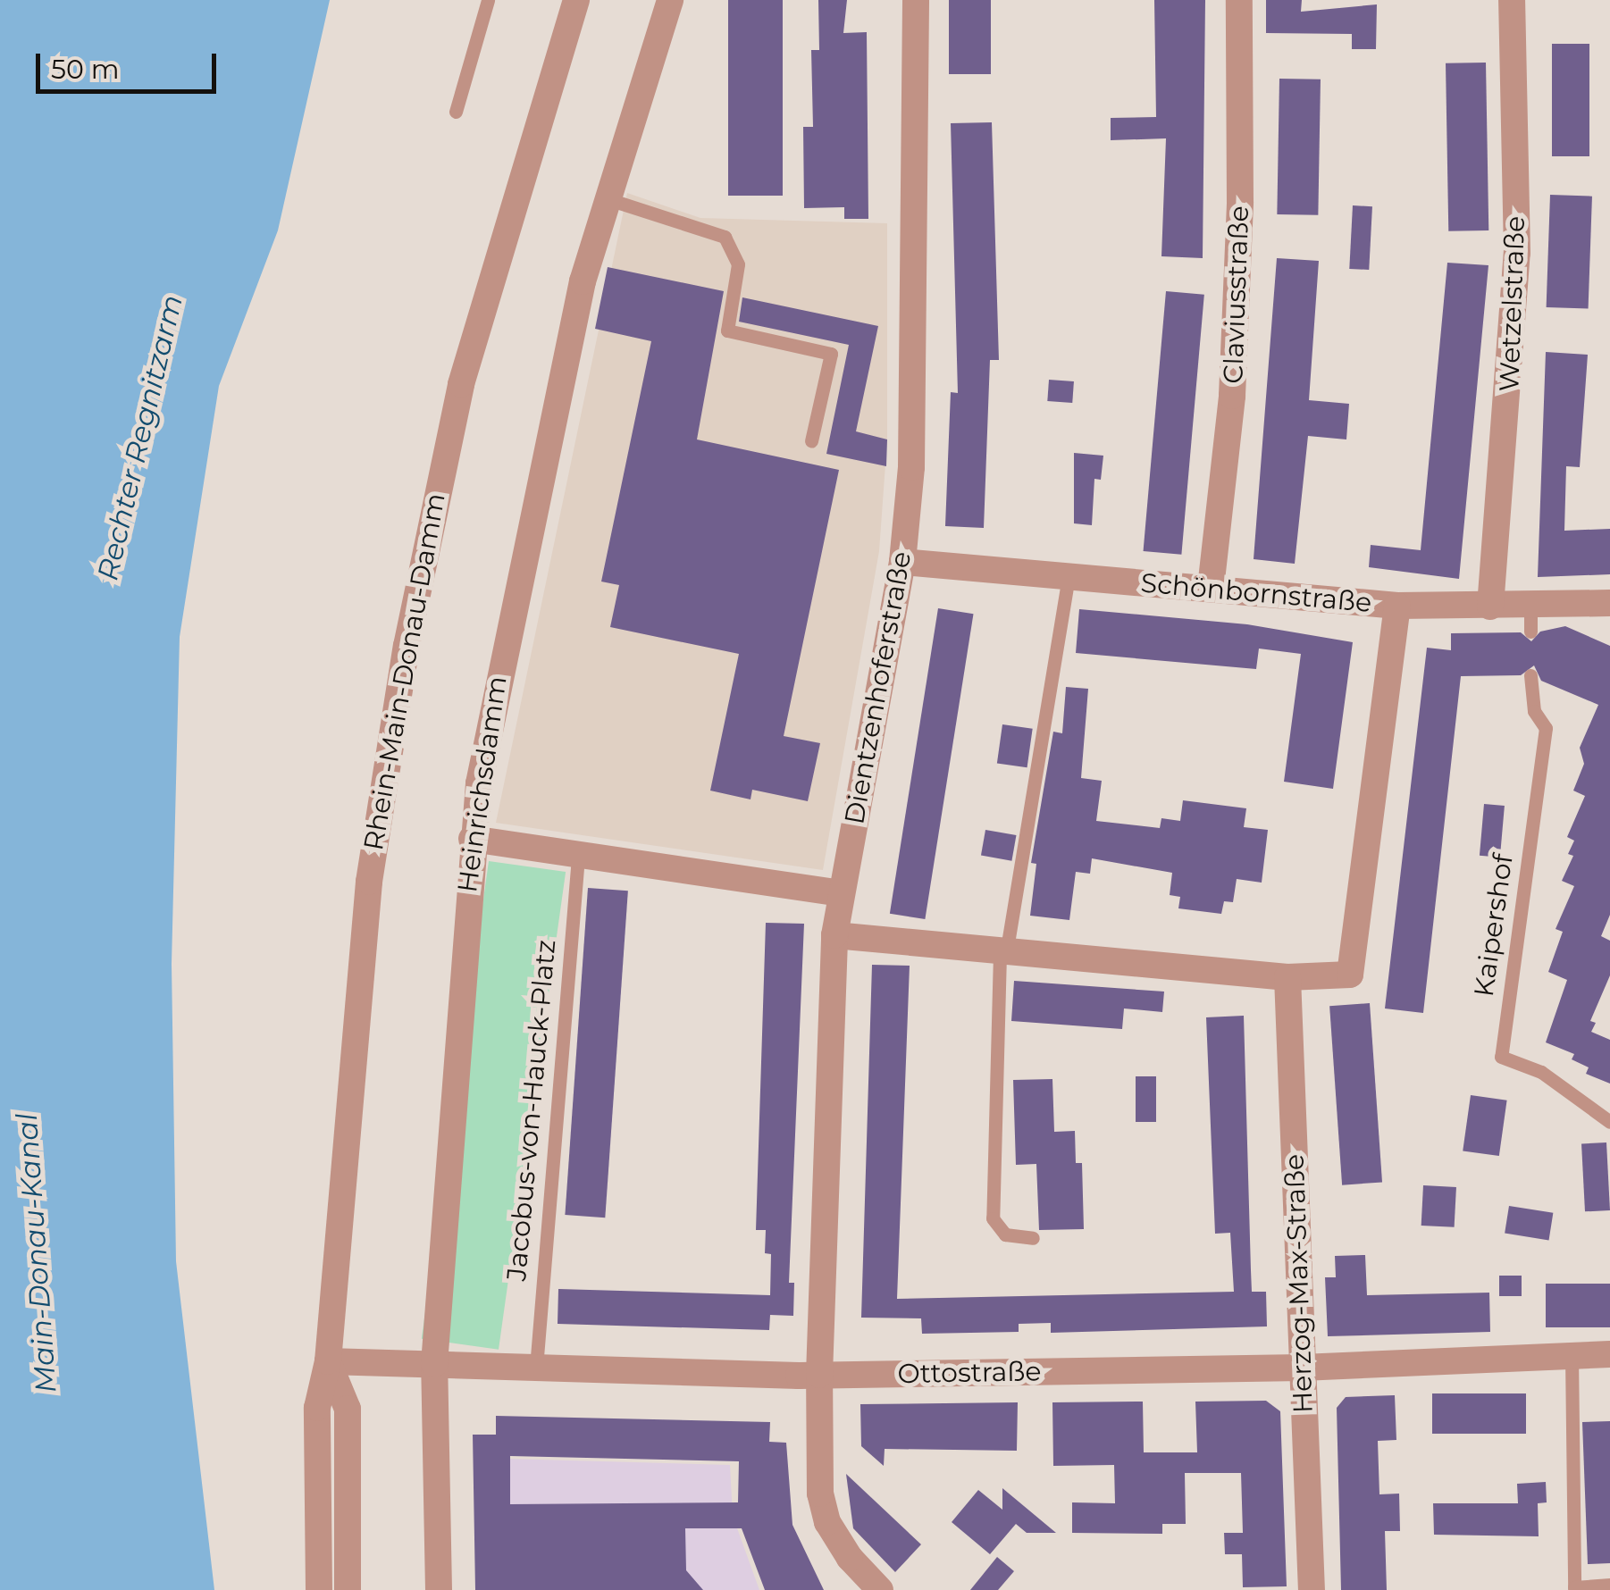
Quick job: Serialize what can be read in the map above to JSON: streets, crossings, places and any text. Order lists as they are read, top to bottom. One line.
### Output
{"streets":{"street":["Claviusstraße","Wetzelstraße","Schönbornstraße","Rhein-Main-Donau-Damm","Dientzenhoferstraße","Heinrichsdamm","Herzog-Max-Straße","Ottostraße"],"lane":["Kaipershof","Jacobus-von-Hauck-Platz"]},"crossings":[["Claviusstraße","Schönbornstraße"],["Wetzelstraße","Schönbornstraße"],["Schönbornstraße","Dientzenhoferstraße"],["Rhein-Main-Donau-Damm","Ottostraße"],["Dientzenhoferstraße","Ottostraße"],["Heinrichsdamm","Ottostraße"],["Jacobus-von-Hauck-Platz","Ottostraße"],["Herzog-Max-Straße","Ottostraße"]],"water":["Rechter Regnitzarm","Main-Donau-Kanal"],"scale_bar":"50 m"}
